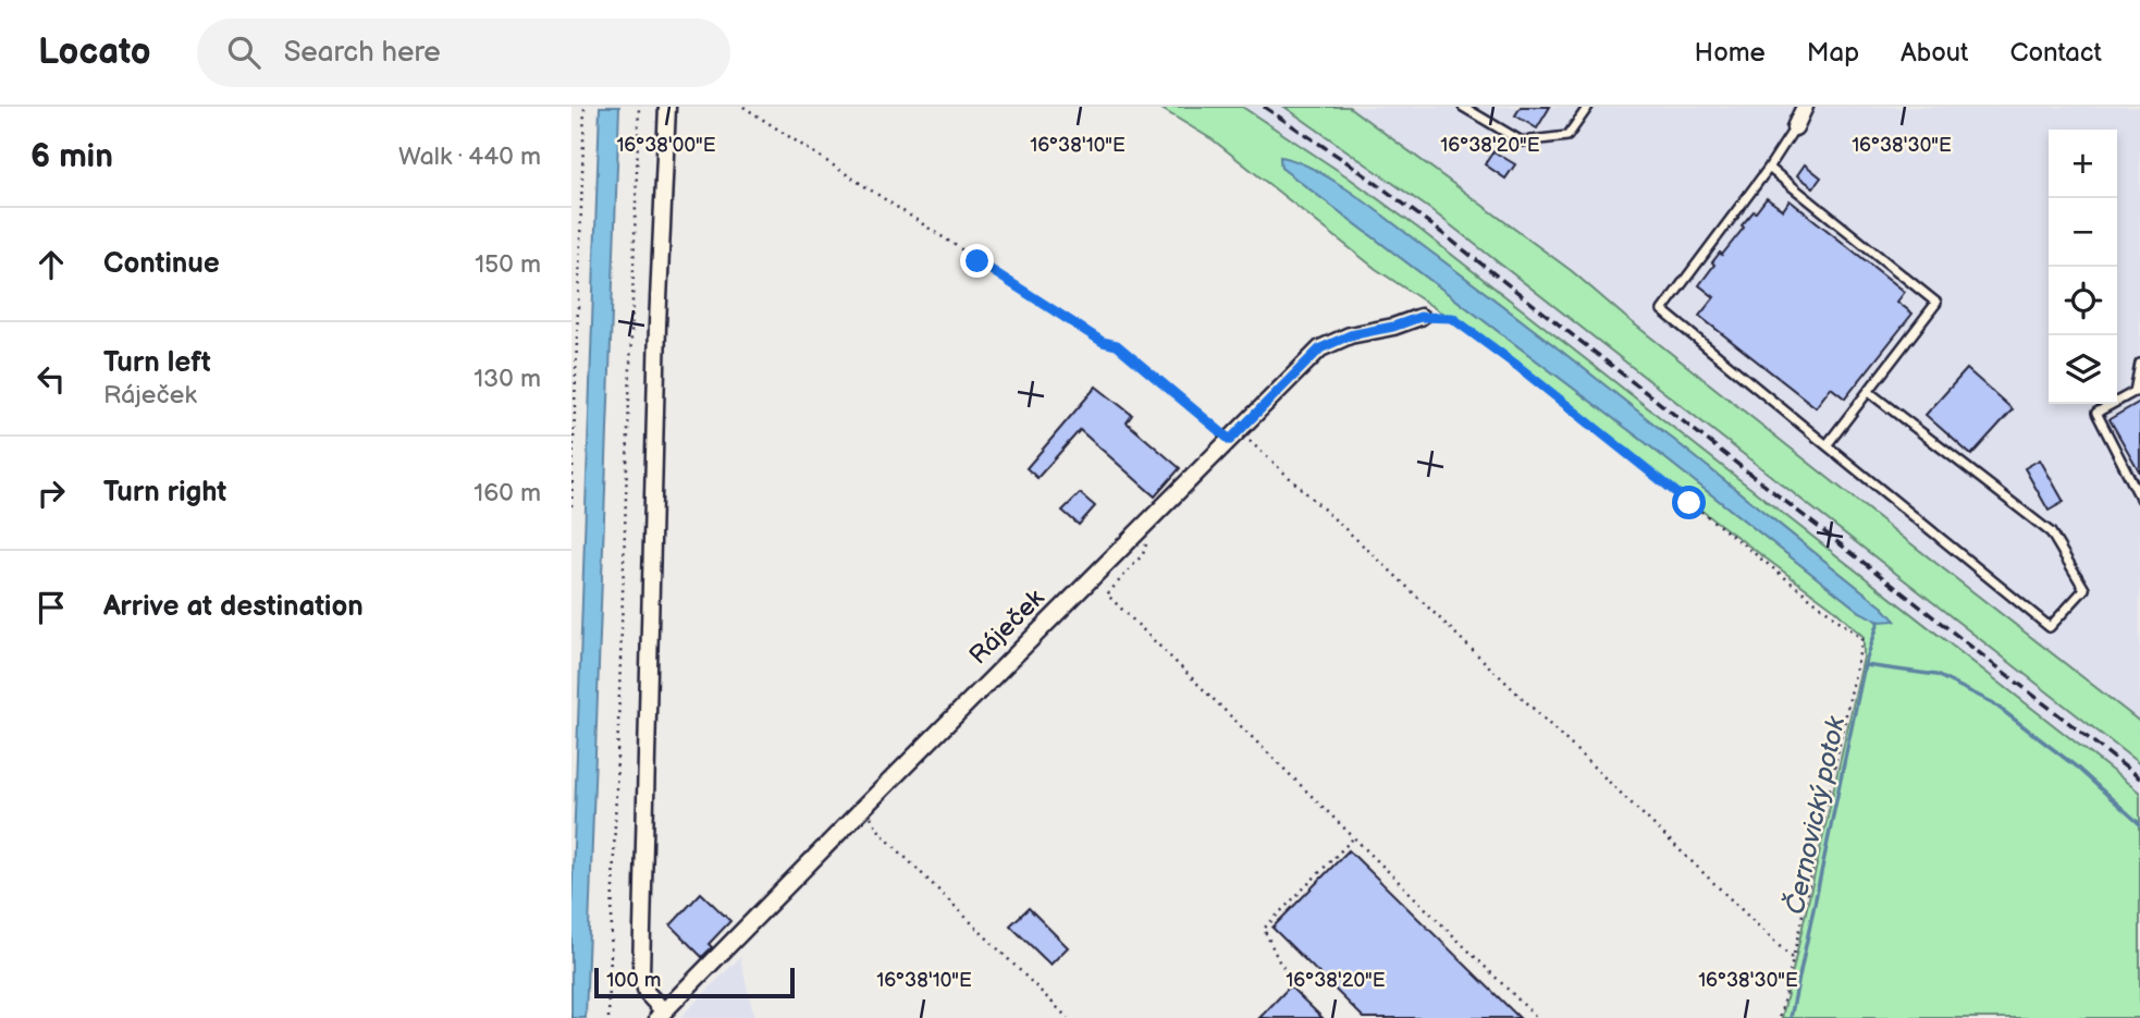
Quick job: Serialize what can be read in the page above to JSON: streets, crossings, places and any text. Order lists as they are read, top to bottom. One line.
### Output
{"streets":{"street":["Ráječek"]},"water":["Černovický potok"],"scale_bar":"100 m","page":{"header":"Locato","search":"Search here","nav":["Home","Map","About","Contact"],"heading":["6 min","Walk · 440 m"],"map_buttons":["+","−"],"list":[["Continue","150 m"],["Turn left","Ráječek","130 m"],["Turn right","160 m"],"Arrive at destination"],"scale":"100 m"},"coordinates":["16°38'10\"E","16°38'20\"E","16°38'30\"E","16°38'00\"E"]}
